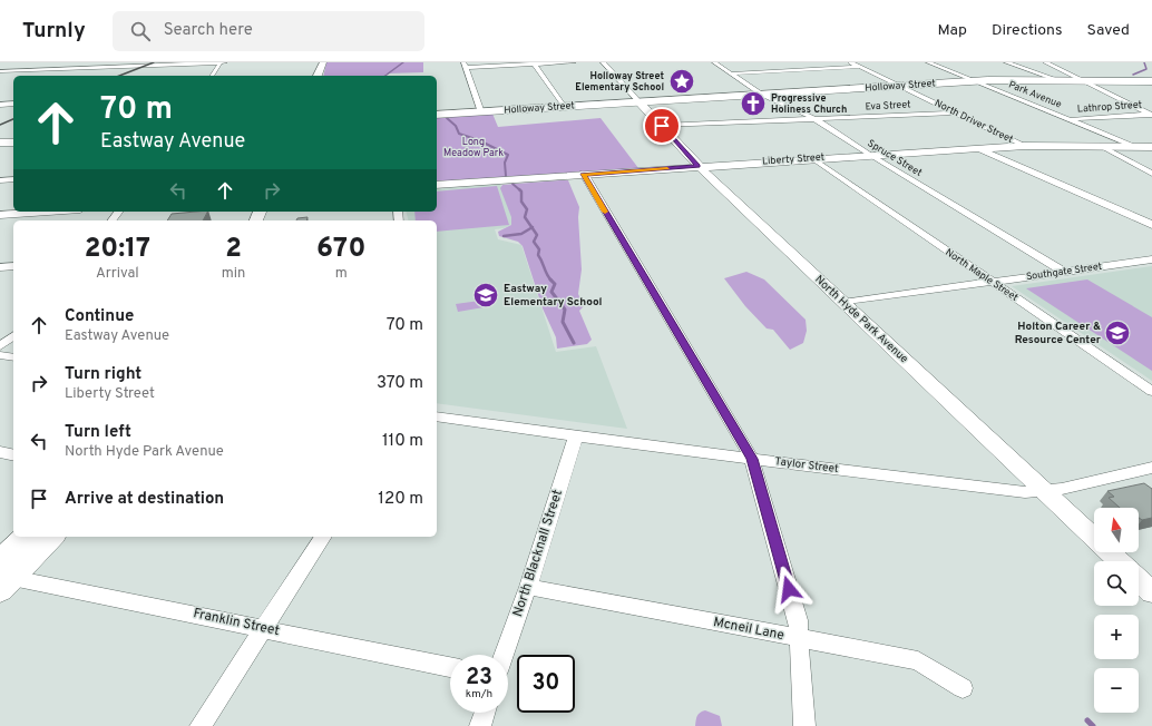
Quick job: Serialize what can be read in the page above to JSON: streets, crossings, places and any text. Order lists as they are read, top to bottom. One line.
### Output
{"streets":{"main road":["Holloway Street"],"street":["Park Avenue","Eva Street","Lathrop Street","North Driver Street","Spruce Street","Liberty Street","Southgate Street","North Maple Street","North Hyde Park Avenue","Taylor Street","North Blacknall Street","Franklin Street","Mcneil Lane"]},"crossings":[["Holloway Street","Park Avenue"],["Holloway Street","North Driver Street"],["Holloway Street","Spruce Street"],["Holloway Street","North Hyde Park Avenue"],["Park Avenue","Lathrop Street"],["Park Avenue","Liberty Street"],["Eva Street","North Driver Street"],["Eva Street","Spruce Street"],["Eva Street","North Hyde Park Avenue"],["North Driver Street","Liberty Street"],["Spruce Street","Liberty Street"],["Spruce Street","Southgate Street"],["Liberty Street","North Maple Street"],["Liberty Street","North Hyde Park Avenue"],["Southgate Street","North Maple Street"],["Southgate Street","North Hyde Park Avenue"],["North Hyde Park Avenue","Taylor Street"],["Taylor Street","North Blacknall Street"],["North Blacknall Street","Mcneil Lane"]],"parks":["Long Meadow Park"],"places":{"place":["Holloway Street Elementary School"],"church":["Progressive Holiness Church"],"school or university":["Eastway Elementary School","Holton Career & Resource Center"]},"north":"top","page":{"header":"Turnly","search":"Search here","nav":["Map","Directions","Saved"],"turn":["70 m","Eastway Avenue"],"eta":["20:17","Arrival","2","min","670","m"],"list":[{"name":"Continue","note":"Eastway Avenue","value":"70 m"},{"name":"Turn right","note":"Liberty Street","value":"370 m"},{"name":"Turn left","note":"North Hyde Park Avenue","value":"110 m"},{"name":"Arrive at destination","value":"120 m"}],"map_buttons":["+","−"],"speed":"23 km/h","limit":"30"}}
